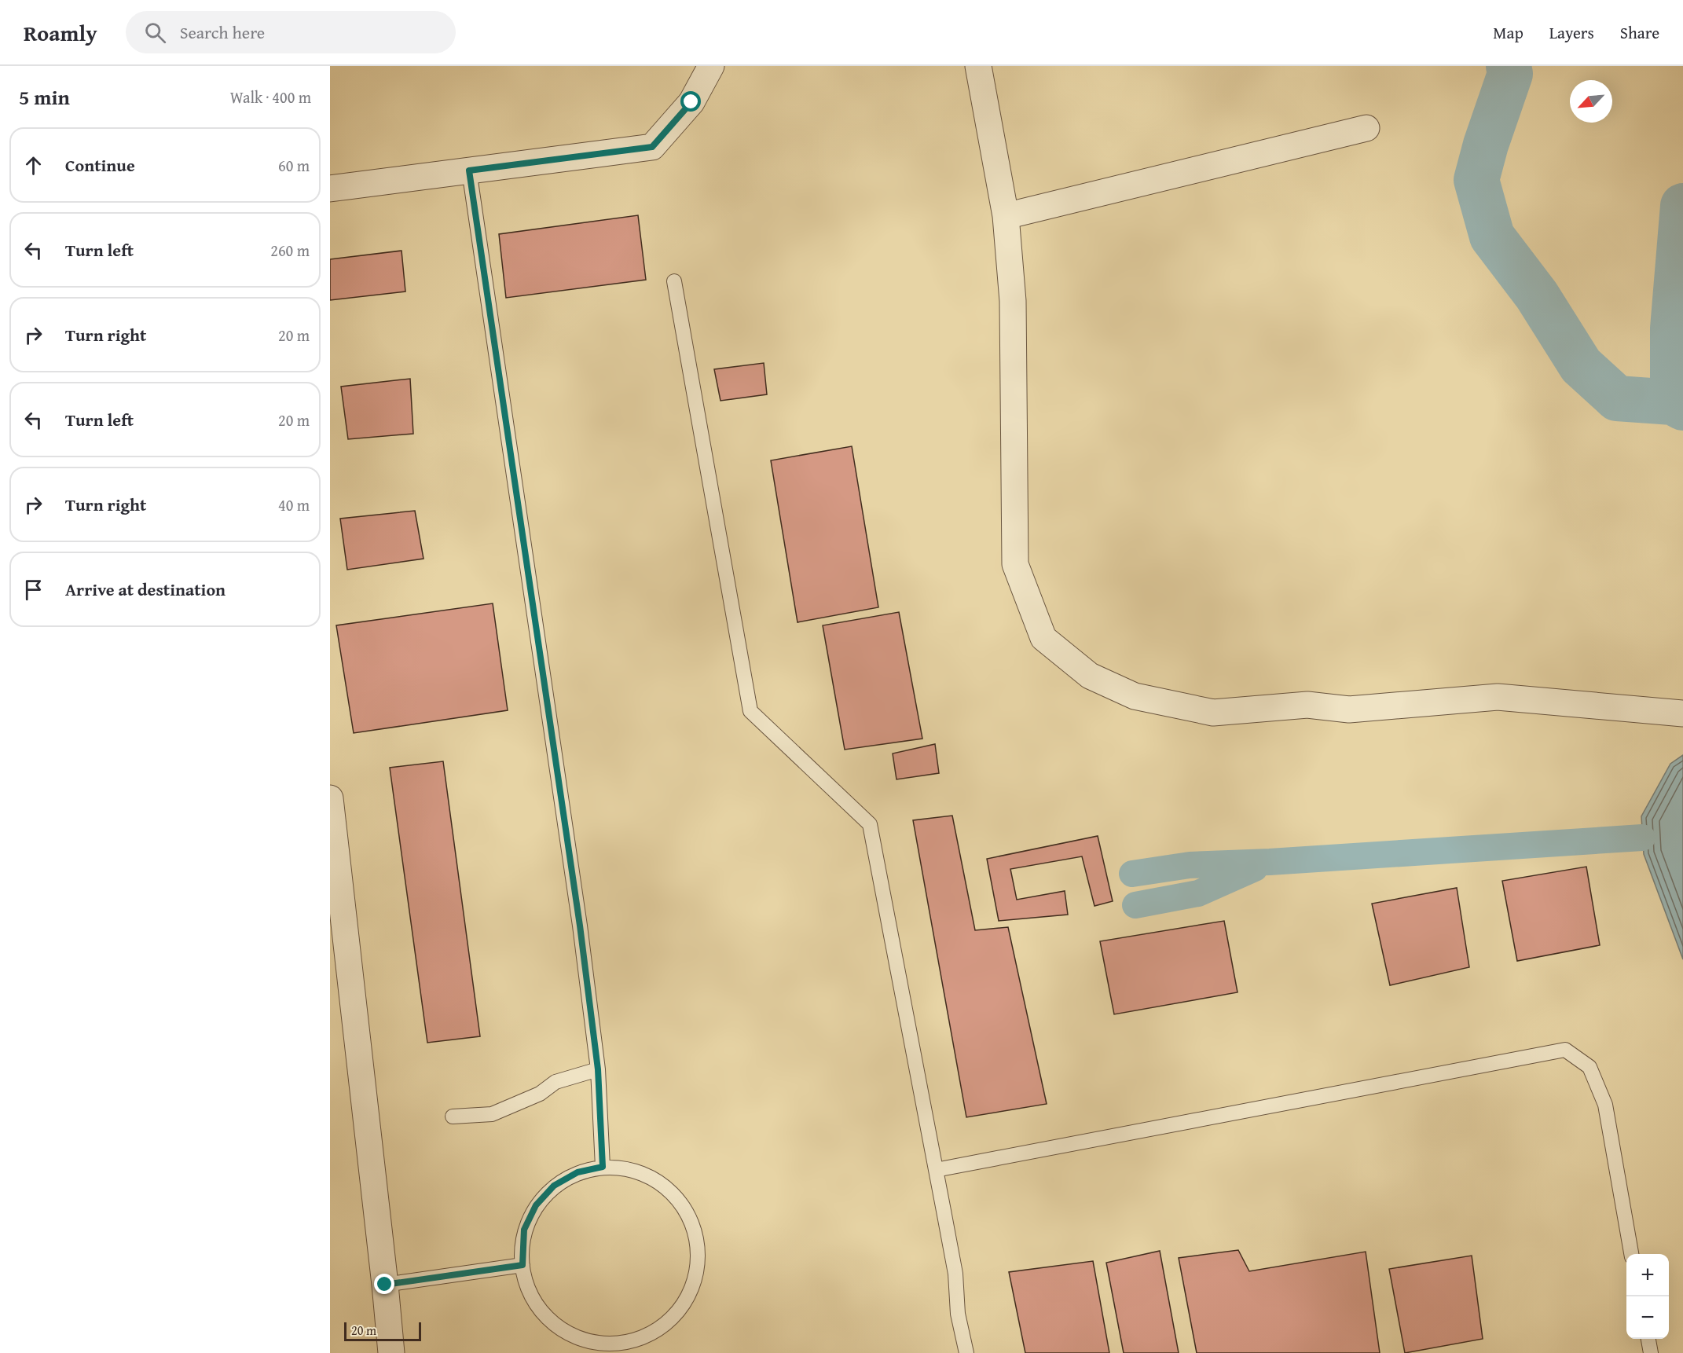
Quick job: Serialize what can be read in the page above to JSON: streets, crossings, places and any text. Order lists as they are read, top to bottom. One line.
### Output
{"scale_bar":"20 m","north":"bottom left","page":{"header":"Roamly","search":"Search here","nav":["Map","Layers","Share"],"heading":["5 min","Walk · 400 m"],"list":[["Continue","60 m"],["Turn left","260 m"],["Turn right","20 m"],["Turn left","20 m"],["Turn right","40 m"],"Arrive at destination"],"map_buttons":["+","−"],"scale":"20 m"}}
